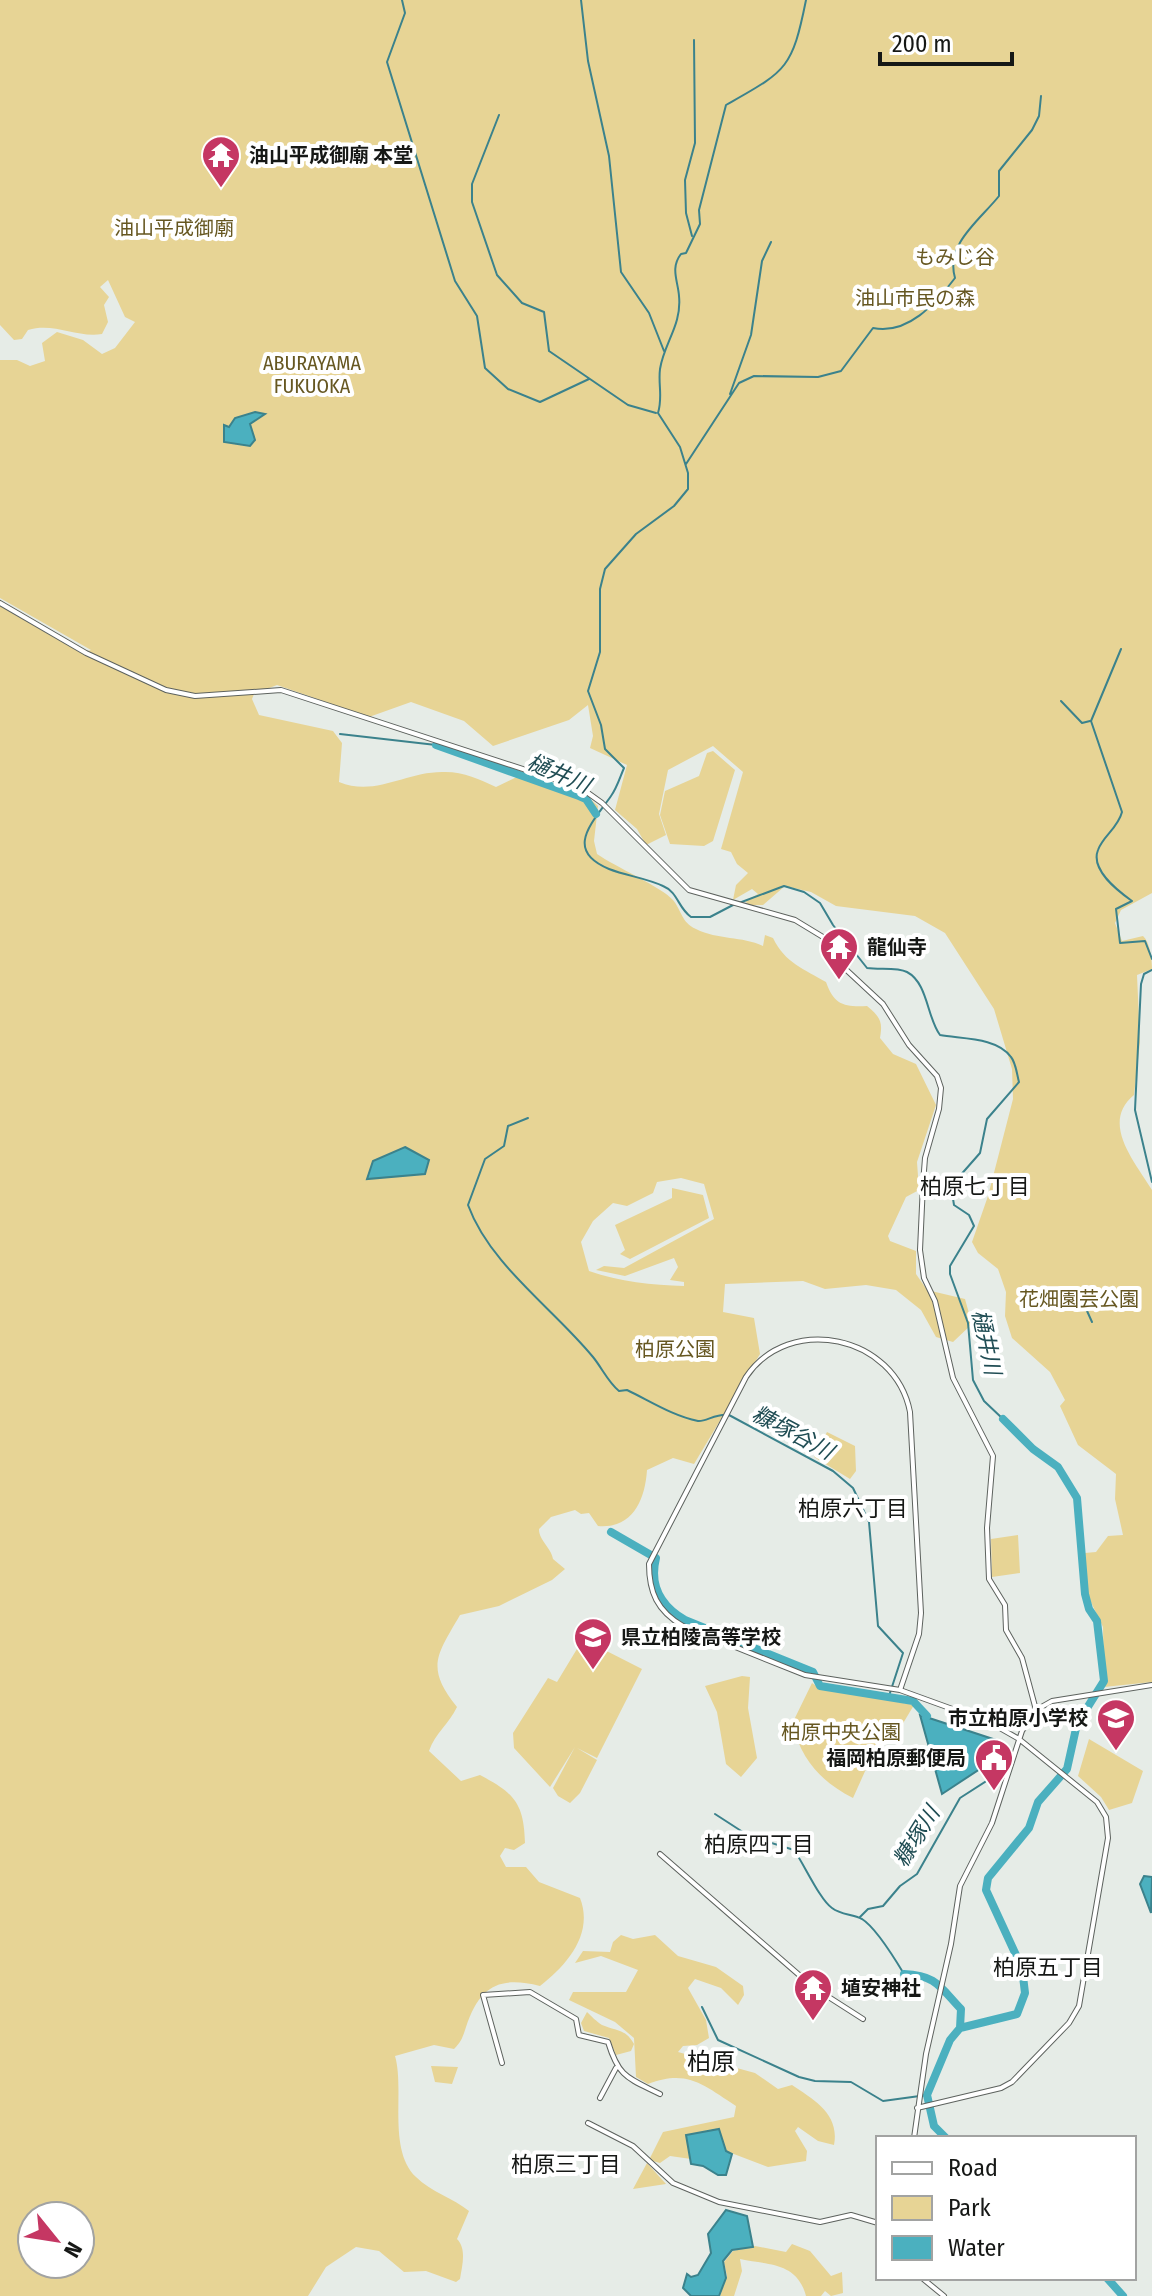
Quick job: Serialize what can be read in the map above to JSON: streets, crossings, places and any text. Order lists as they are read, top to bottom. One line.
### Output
{"districts":["柏原七丁目","柏原六丁目","柏原四丁目","柏原五丁目","柏原","柏原三丁目"],"water":["樋井川","糠塚谷川","糠塚川"],"parks":["油山平成御廟","もみじ谷","油山市民の森","ABURAYAMA FUKUOKA","花畑園芸公園","柏原公園","柏原中央公園"],"places":{"temple":["油山平成御廟 本堂","龍仙寺","埴安神社"],"school or university":["県立柏陵高等学校","市立柏原小学校"],"public building":["福岡柏原郵便局"]},"legend":["Road","Park","Water"],"scale_bar":"200 m","north":"bottom right"}
